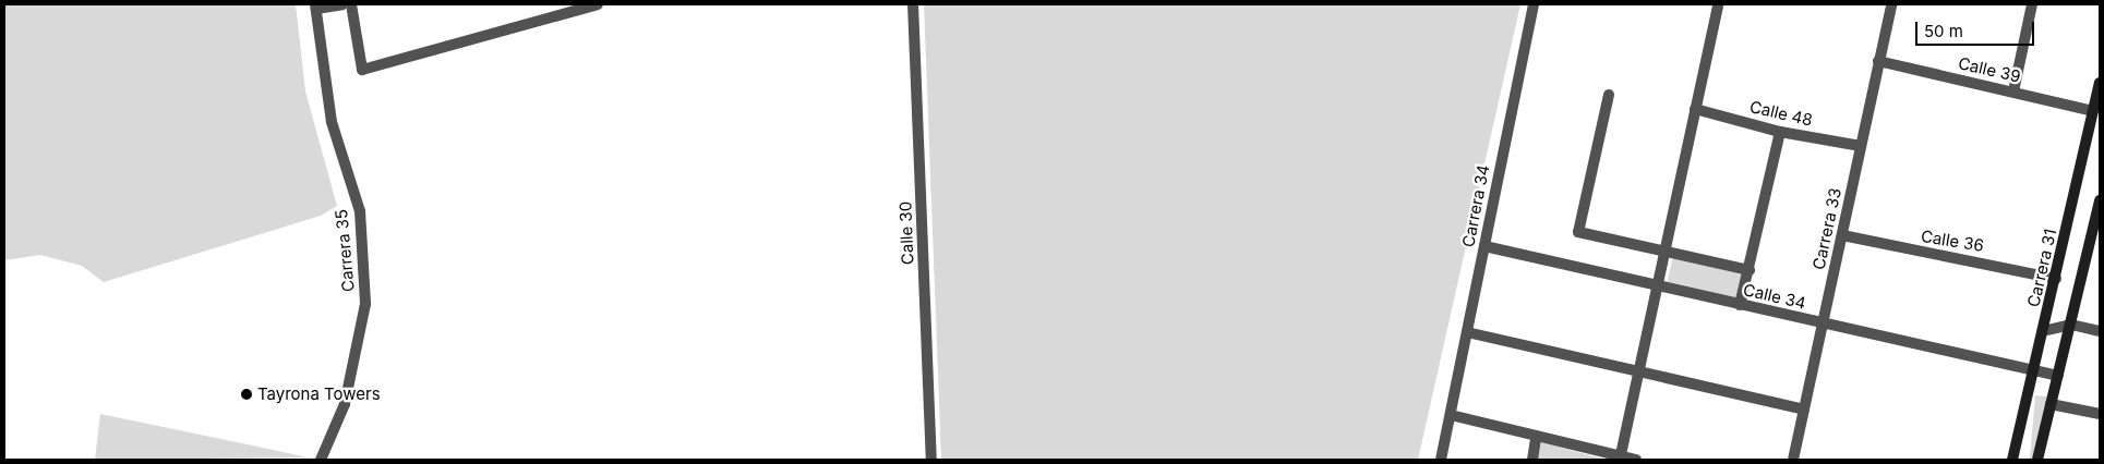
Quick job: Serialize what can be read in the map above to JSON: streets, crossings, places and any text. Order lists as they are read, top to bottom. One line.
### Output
{"streets":{"street":["Calle 39","Calle 48","Carrera 34","Carrera 33","Calle 30","Calle 36","Carrera 35","Carrera 31","Calle 34"]},"crossings":[["Calle 39","Carrera 33"],["Calle 39","Carrera 31"],["Calle 48","Carrera 33"],["Carrera 34","Calle 34"],["Carrera 33","Calle 36"],["Carrera 33","Calle 34"],["Calle 36","Carrera 31"],["Carrera 31","Calle 34"]],"places":["Tayrona Towers"],"scale_bar":"50 m"}
